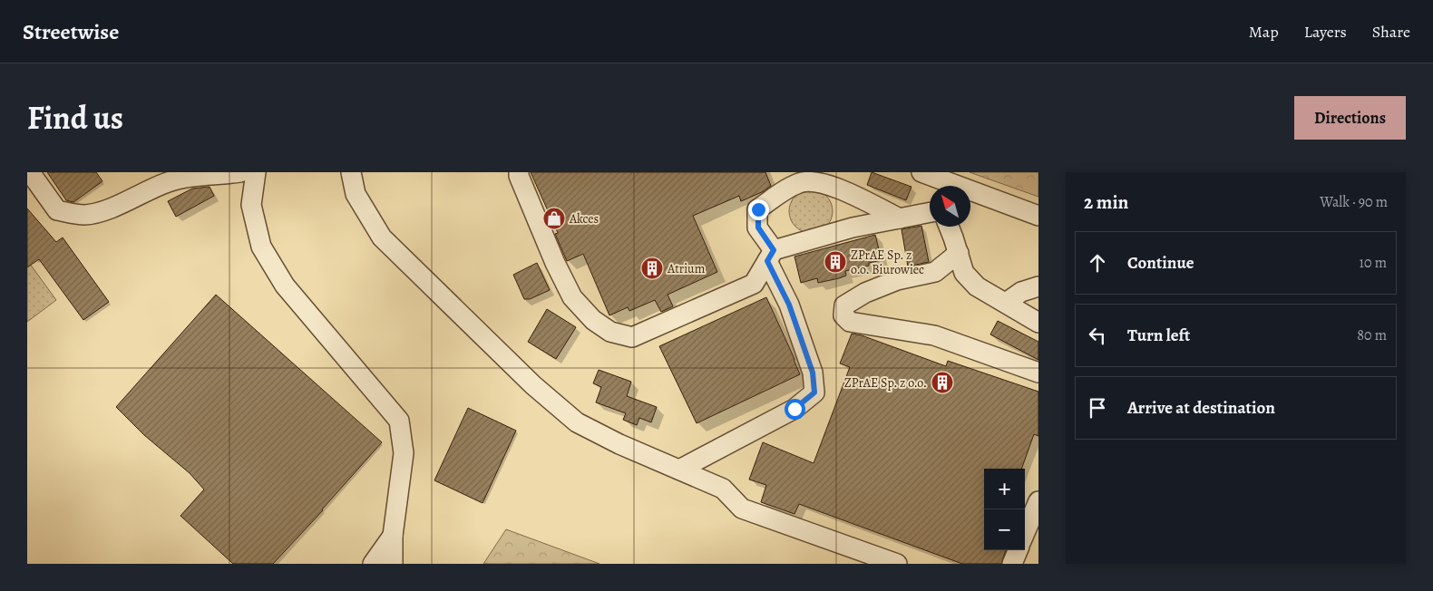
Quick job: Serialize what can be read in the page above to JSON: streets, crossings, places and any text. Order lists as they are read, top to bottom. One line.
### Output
{"places":{"shop":["Akces"],"building":["ZPrAE Sp. z o.o. Biurowiec","Atrium","ZPrAE Sp. z o.o."]},"north":"top left","page":{"header":"Streetwise","nav":["Map","Layers","Share"],"title":"Find us","buttons":"Directions","heading":["2 min","Walk · 90 m"],"list":[["Continue","10 m"],["Turn left","80 m"],"Arrive at destination"],"map_buttons":["+","−"]}}
